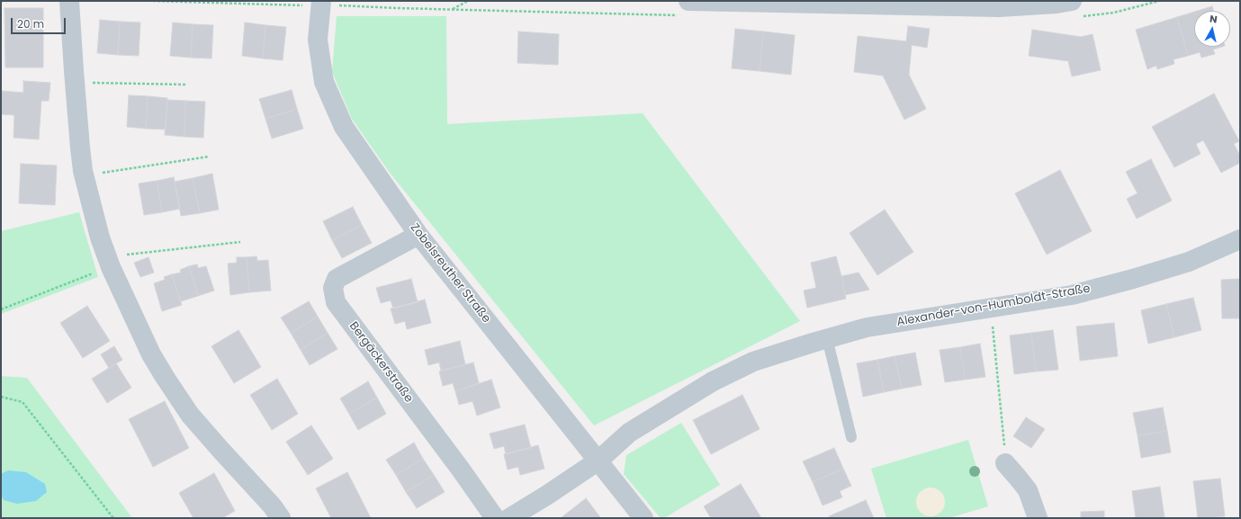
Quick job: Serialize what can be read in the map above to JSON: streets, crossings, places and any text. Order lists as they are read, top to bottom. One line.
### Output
{"streets":{"street":["Zobelsreuther Straße","Alexander-von-Humboldt-Straße","Bergäckerstraße"]},"crossings":[["Zobelsreuther Straße","Alexander-von-Humboldt-Straße"],["Zobelsreuther Straße","Bergäckerstraße"]],"scale_bar":"20 m","north":"top"}
